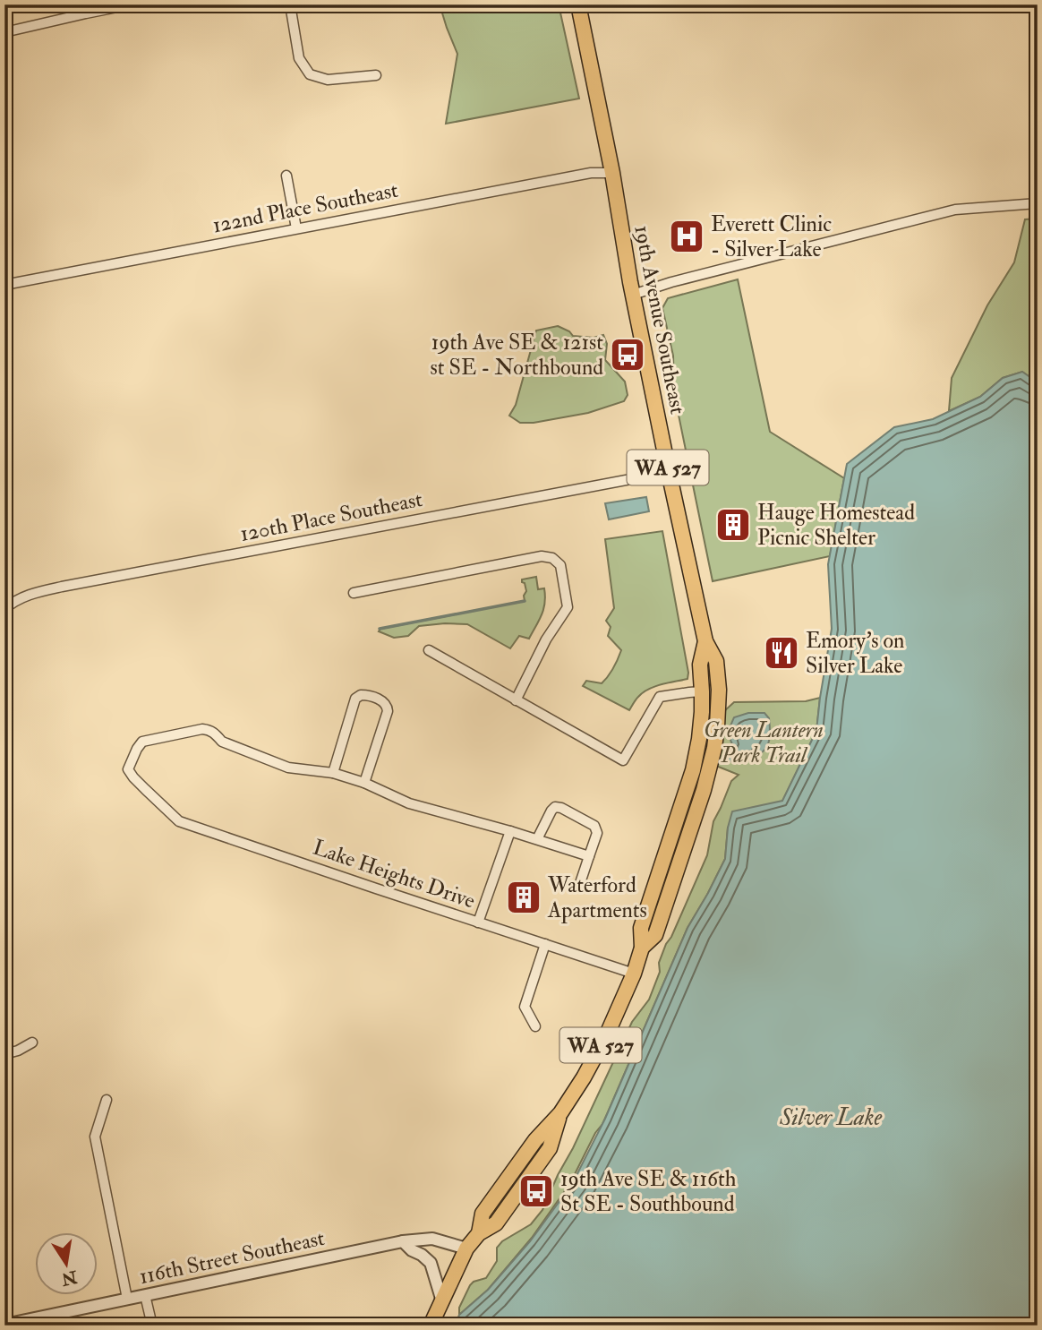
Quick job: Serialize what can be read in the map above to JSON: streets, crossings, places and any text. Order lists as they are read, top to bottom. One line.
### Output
{"streets":{"main road":["19th Avenue Southeast","WA 527"],"street":["122nd Place Southeast","120th Place Southeast","Lake Heights Drive","116th Street Southeast"]},"crossings":[["122nd Place Southeast","19th Avenue Southeast"],["19th Avenue Southeast","120th Place Southeast"],["19th Avenue Southeast","Lake Heights Drive"],["19th Avenue Southeast","116th Street Southeast"]],"water":["Silver Lake"],"parks":["Green Lantern Park Trail"],"places":{"hospital":["Everett Clinic - Silver Lake"],"bus stop":["19th Ave SE & 121st st SE - Northbound","19th Ave SE & 116th St SE - Southbound"],"building":["Hauge Homestead Picnic Shelter","Waterford Apartments"],"restaurant":["Emory's on Silver Lake"]},"north":"bottom"}
